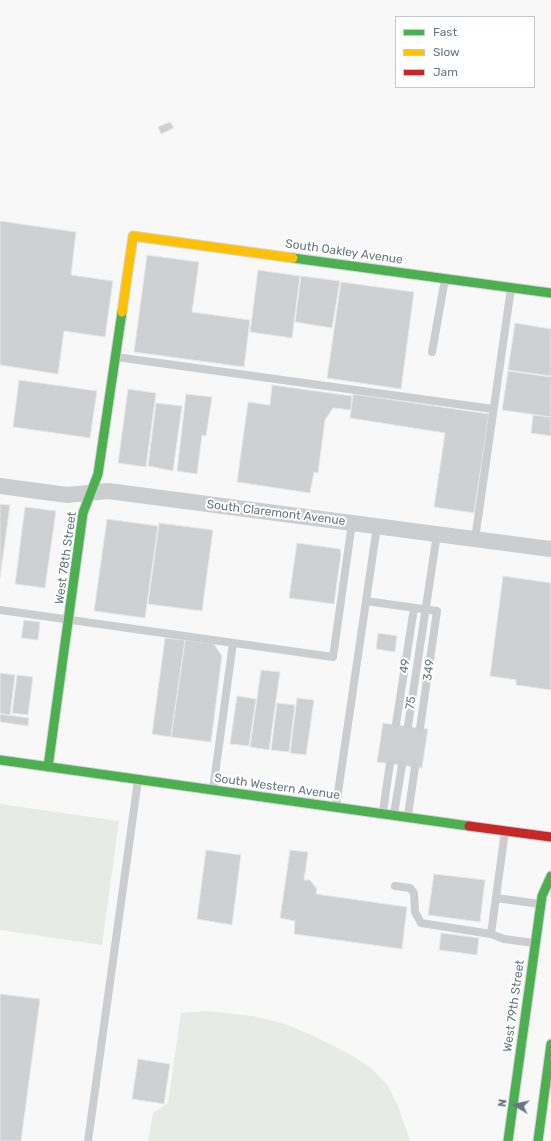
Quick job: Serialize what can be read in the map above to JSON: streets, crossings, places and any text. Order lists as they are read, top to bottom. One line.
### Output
{"streets":{"street":["South Oakley Avenue","South Claremont Avenue","West 78th Street","South Western Avenue","West 79th Street"],"lane":["49","349","75"]},"crossings":[["South Oakley Avenue","West 78th Street"],["South Claremont Avenue","West 78th Street"],["South Claremont Avenue","75"],["West 78th Street","South Western Avenue"],["349","75"]],"legend":["Fast","Slow","Jam"],"north":"left"}
